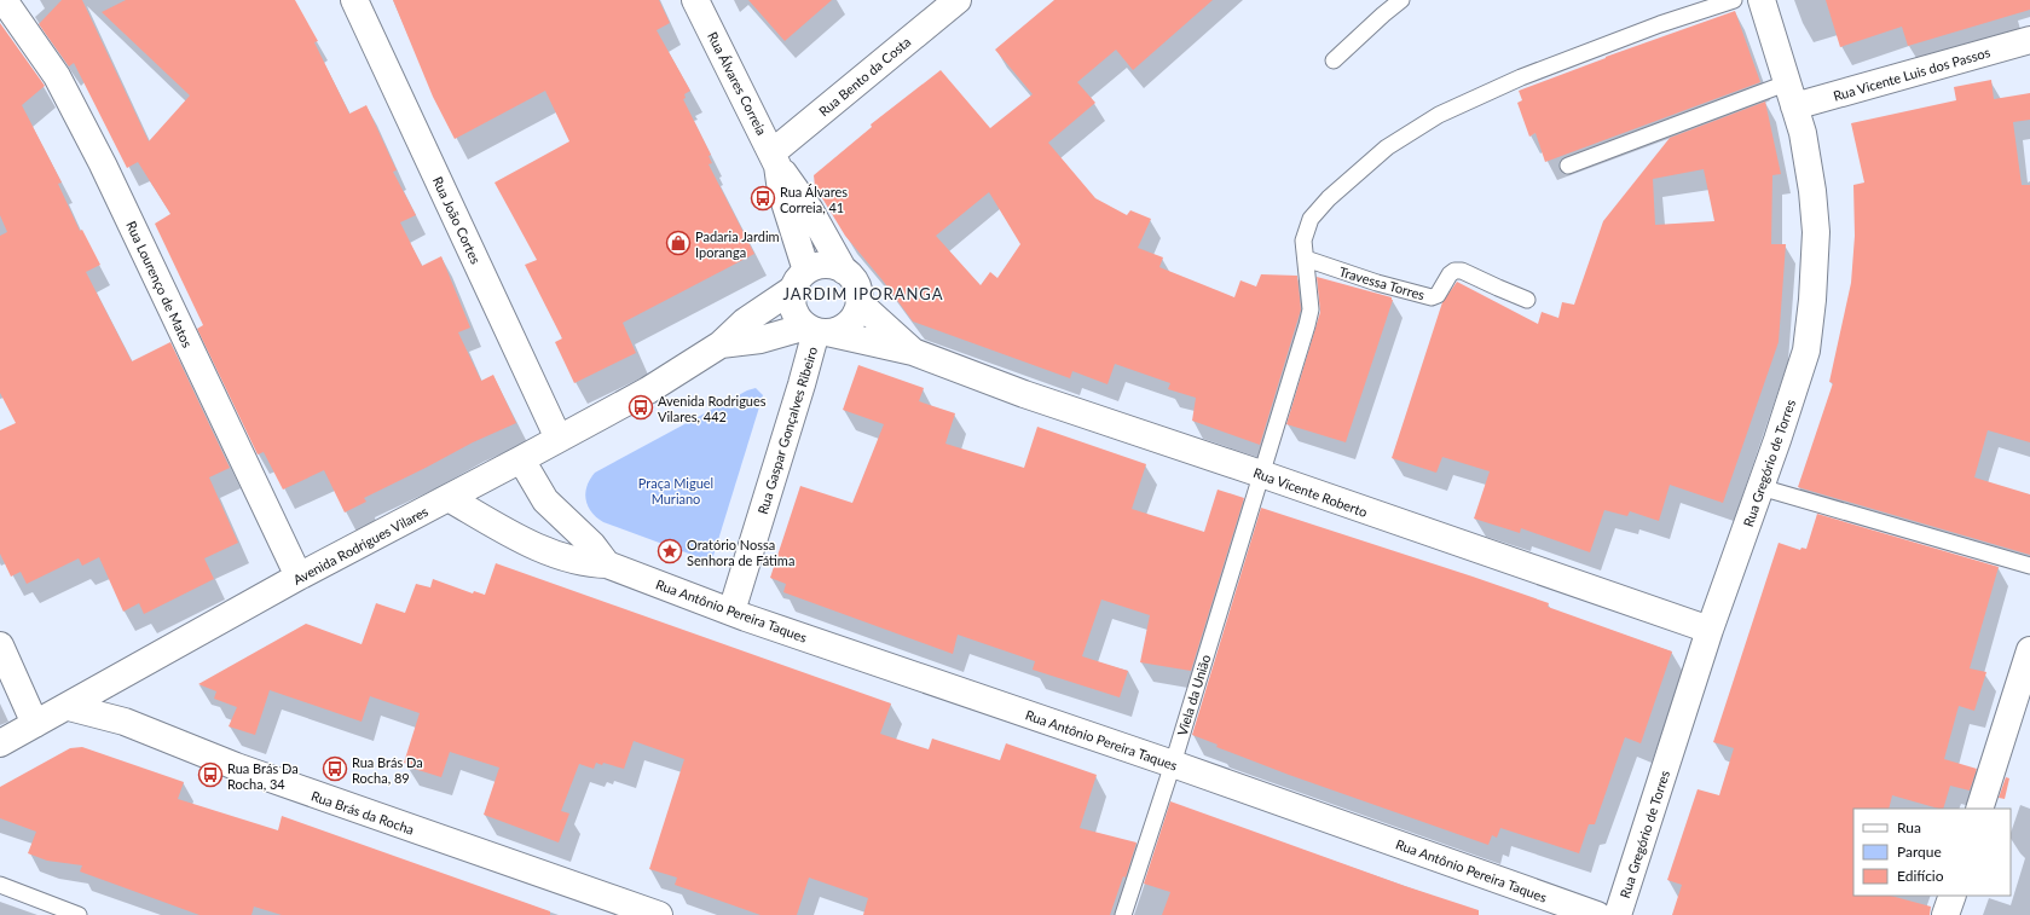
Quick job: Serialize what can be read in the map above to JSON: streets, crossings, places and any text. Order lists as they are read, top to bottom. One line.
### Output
{"streets":{"street":["Rua Vicente Luis dos Passos","Rua Bento da Costa","Rua Álvares Correia","Rua João Cortes","Rua Lourenço de Matos","Rua Gaspar Gonçalves Ribeiro","Rua Gregório de Torres","Rua Vicente Roberto","Avenida Rodrigues Vilares","Rua Antônio Pereira Taques","Rua Brás da Rocha"],"lane":["Travessa Torres","Viela da União"]},"crossings":[["Rua Vicente Luis dos Passos","Rua Gregório de Torres"],["Rua Bento da Costa","Rua Álvares Correia"],["Rua Álvares Correia","Rua Gaspar Gonçalves Ribeiro"],["Rua Álvares Correia","Rua Vicente Roberto"],["Rua Álvares Correia","Avenida Rodrigues Vilares"],["Rua João Cortes","Avenida Rodrigues Vilares"],["Travessa Torres","Viela da União"],["Rua Lourenço de Matos","Avenida Rodrigues Vilares"],["Rua Gaspar Gonçalves Ribeiro","Rua Vicente Roberto"],["Rua Gaspar Gonçalves Ribeiro","Avenida Rodrigues Vilares"],["Rua Gaspar Gonçalves Ribeiro","Rua Antônio Pereira Taques"],["Rua Gregório de Torres","Rua Vicente Roberto"],["Rua Vicente Roberto","Avenida Rodrigues Vilares"],["Rua Vicente Roberto","Viela da União"],["Avenida Rodrigues Vilares","Rua Antônio Pereira Taques"],["Avenida Rodrigues Vilares","Rua Brás da Rocha"],["Rua Antônio Pereira Taques","Viela da União"]],"districts":["JARDIM IPORANGA"],"parks":["Praça Miguel Muriano"],"places":{"bus stop":["Rua Álvares Correia, 41","Avenida Rodrigues Vilares, 442","Rua Brás Da Rocha, 89","Rua Brás Da Rocha, 34"],"shop":["Padaria Jardim Iporanga"],"place":["Oratório Nossa Senhora de Fátima"]},"legend":["Rua","Parque","Edifício"]}
